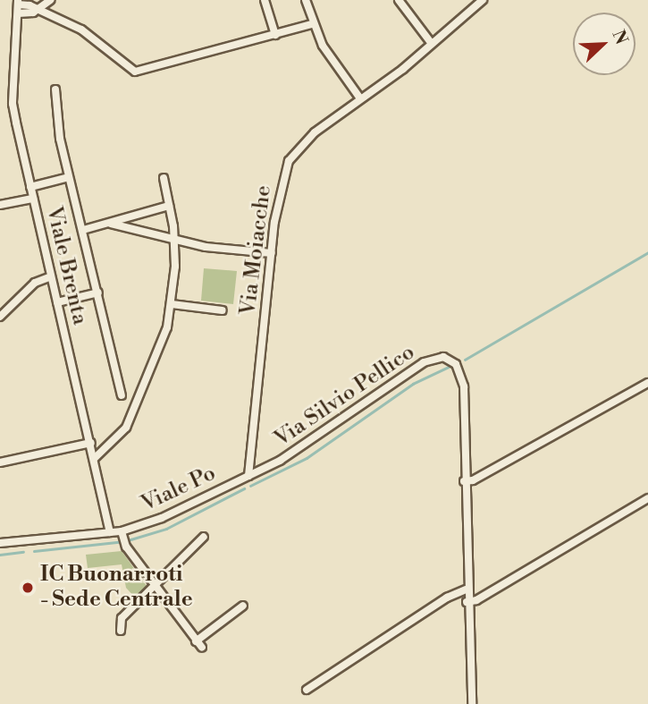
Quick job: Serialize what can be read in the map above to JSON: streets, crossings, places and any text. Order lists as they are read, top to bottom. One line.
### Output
{"streets":{"street":["Via Moiacche","Viale Brenta","Via Silvio Pellico","Viale Po"]},"crossings":[["Via Moiacche","Via Silvio Pellico"],["Via Moiacche","Viale Po"],["Viale Brenta","Viale Po"],["Via Silvio Pellico","Viale Po"]],"places":["IC Buonarroti - Sede Centrale"],"north":"top right"}
